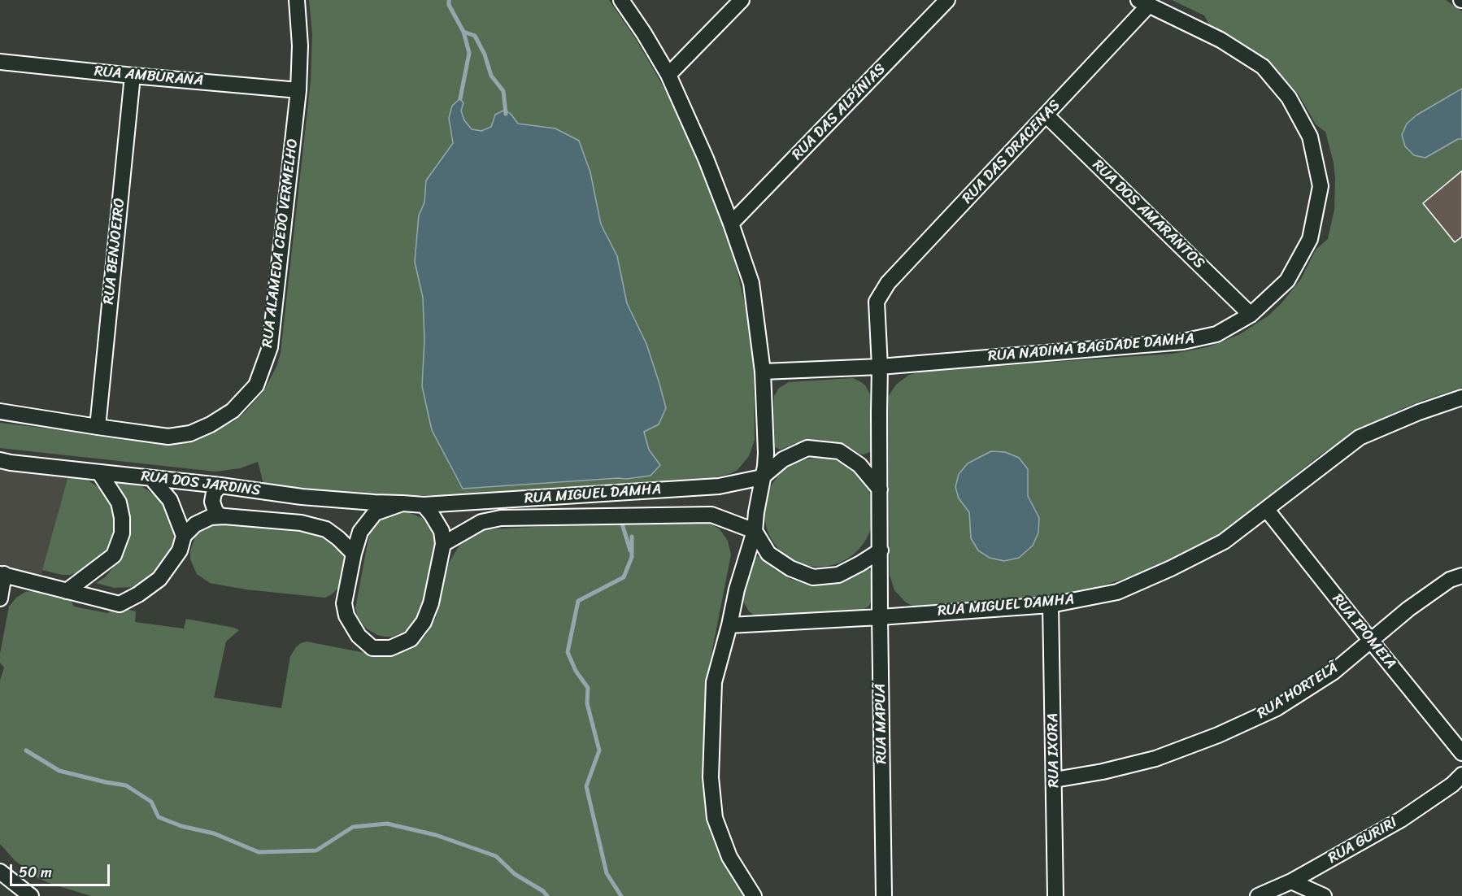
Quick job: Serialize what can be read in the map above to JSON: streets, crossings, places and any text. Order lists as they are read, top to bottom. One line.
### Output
{"streets":{"street":["RUA AMBURANA","RUA DAS ALPÍNIAS","RUA DAS DRACENAS","RUA DOS AMARANTOS","RUA ALAMEDA CEDO VERMELHO","RUA BENJOEIRO","RUA NADIMA BAGDADE DAMHA","RUA DOS JARDINS","RUA MIGUEL DAMHA","RUA IPOMEIA","RUA HORTELÃ","RUA MAPUÃ","RUA IXORA","RUA GURIRI"]},"crossings":[["RUA AMBURANA","RUA ALAMEDA CEDO VERMELHO"],["RUA AMBURANA","RUA BENJOEIRO"],["RUA DAS DRACENAS","RUA DOS AMARANTOS"],["RUA DAS DRACENAS","RUA NADIMA BAGDADE DAMHA"],["RUA DOS AMARANTOS","RUA NADIMA BAGDADE DAMHA"],["RUA ALAMEDA CEDO VERMELHO","RUA BENJOEIRO"],["RUA DOS JARDINS","RUA MIGUEL DAMHA"],["RUA MIGUEL DAMHA","RUA IPOMEIA"],["RUA MIGUEL DAMHA","RUA MAPUÃ"],["RUA MIGUEL DAMHA","RUA IXORA"],["RUA IPOMEIA","RUA HORTELÃ"],["RUA HORTELÃ","RUA IXORA"]],"scale_bar":"50 m"}
